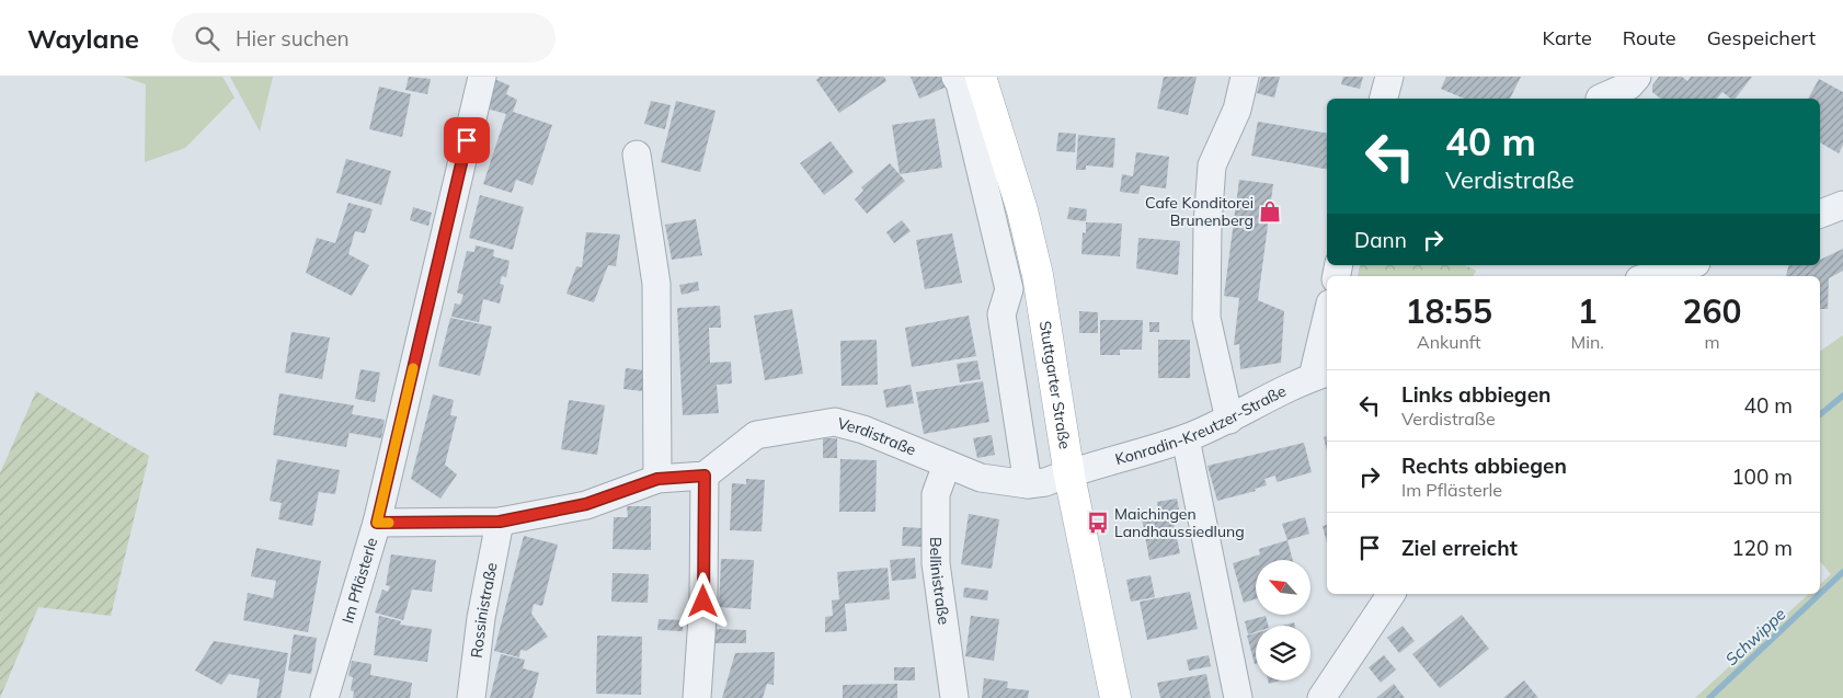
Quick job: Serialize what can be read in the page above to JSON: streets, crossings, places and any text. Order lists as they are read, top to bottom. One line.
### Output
{"streets":{"main road":["Stuttgarter Straße"],"street":["Konradin-Kreutzer-Straße","Verdistraße","Im Pflästerle","Bellinistraße","Rossinistraße"]},"crossings":[["Stuttgarter Straße","Konradin-Kreutzer-Straße"],["Stuttgarter Straße","Verdistraße"],["Konradin-Kreutzer-Straße","Verdistraße"],["Verdistraße","Bellinistraße"]],"water":["Schwippe"],"places":{"shop":["Cafe Konditorei Brunenberg"],"bus stop":["Maichingen Landhaussiedlung"]},"north":"top left","page":{"header":"Waylane","search":"Hier suchen","nav":["Karte","Route","Gespeichert"],"turn":["40 m","Verdistraße"],"then":"Dann","eta":["18:55","Ankunft","1","Min.","260","m"],"list":[{"name":"Links abbiegen","note":"Verdistraße","value":"40 m"},{"name":"Rechts abbiegen","note":"Im Pflästerle","value":"100 m"},{"name":"Ziel erreicht","value":"120 m"}]}}
